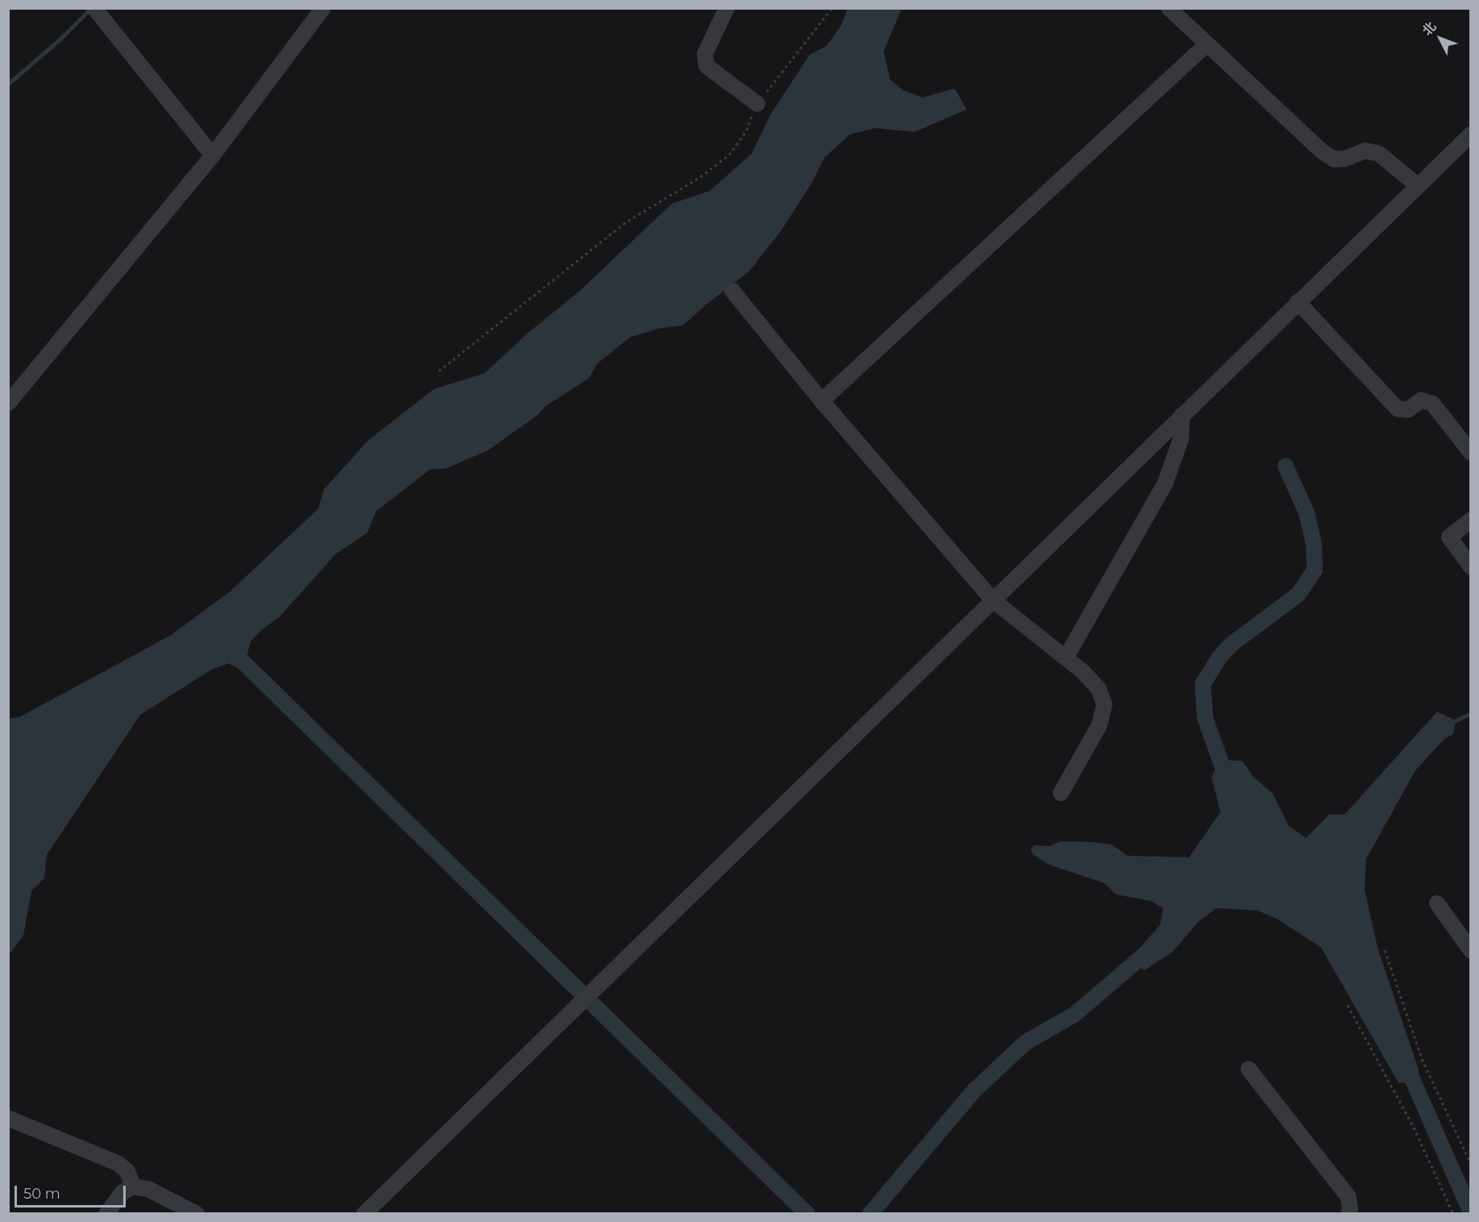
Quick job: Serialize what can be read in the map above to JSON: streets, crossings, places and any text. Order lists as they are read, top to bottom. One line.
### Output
{"scale_bar":"50 m","north":"top left"}
